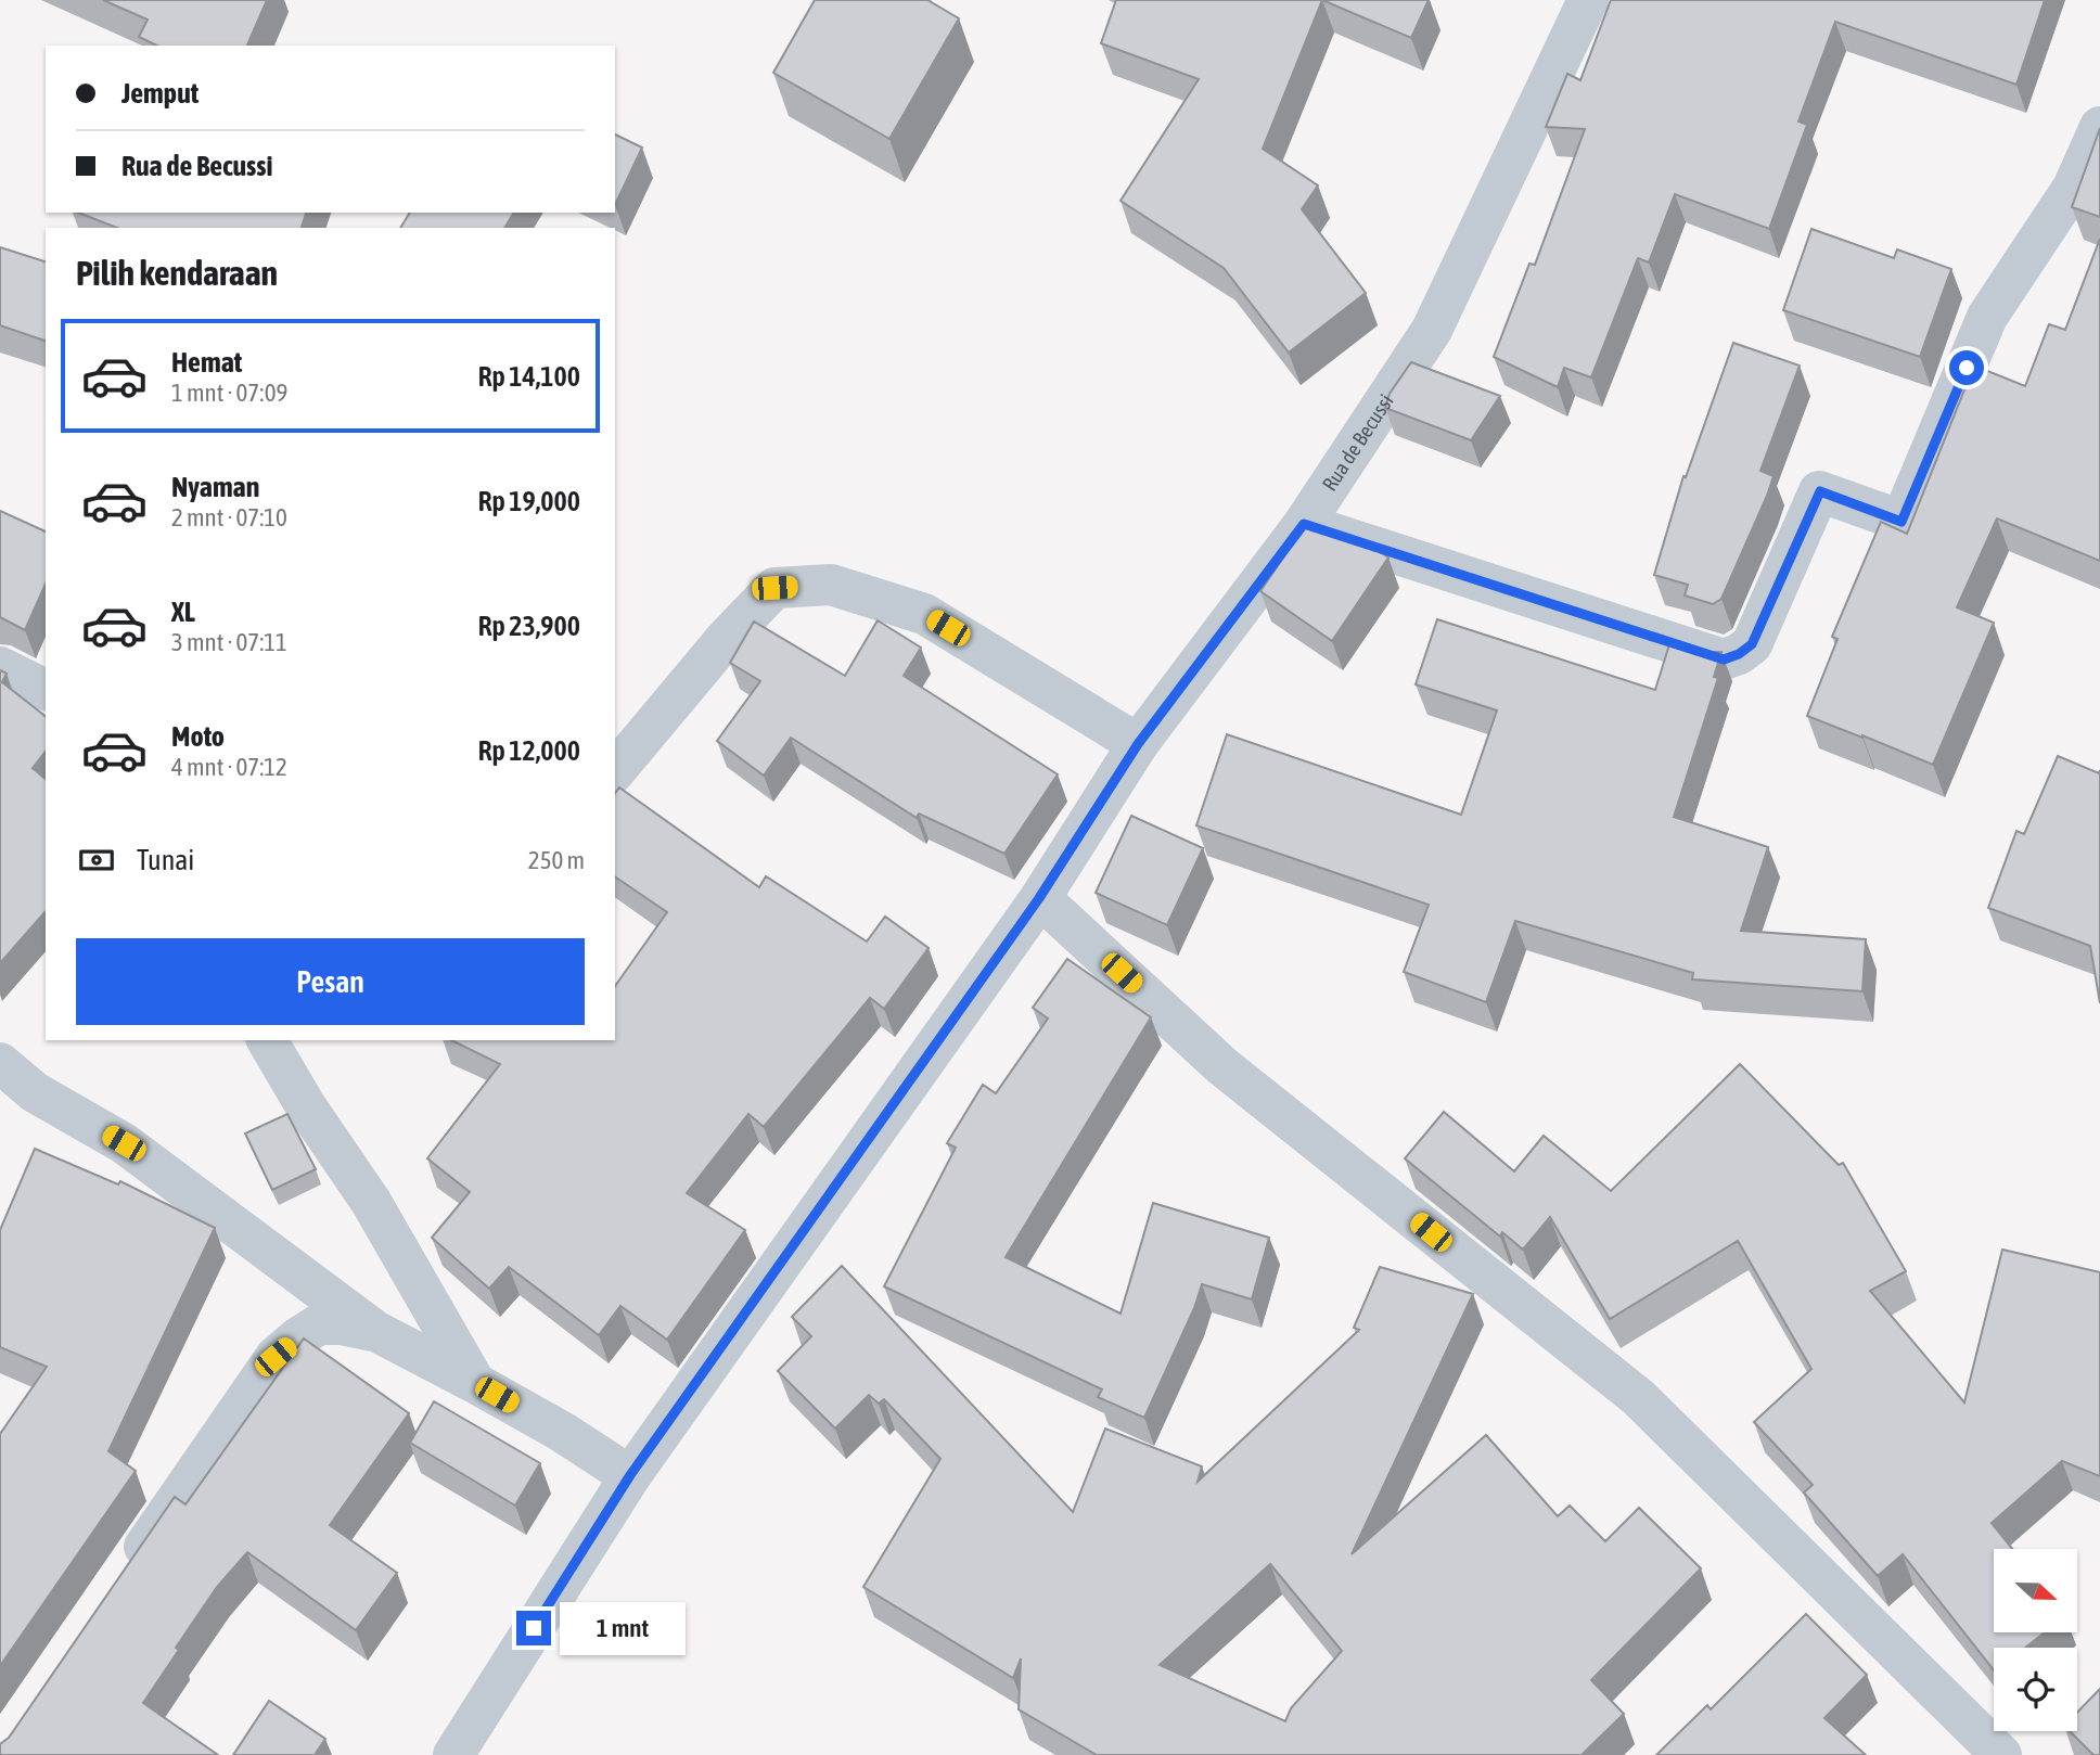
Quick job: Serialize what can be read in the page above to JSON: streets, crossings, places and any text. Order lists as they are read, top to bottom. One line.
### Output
{"streets":{"street":["Rua de Becussi"]},"north":"right","page":{"banner":["Jemput","Rua de Becussi"],"heading":"Pilih kendaraan","list":[{"name":"Hemat","note":"1 mnt · 07:09","value":"Rp 14,100"},{"name":"Nyaman","note":"2 mnt · 07:10","value":"Rp 19,000"},{"name":"XL","note":"3 mnt · 07:11","value":"Rp 23,900"},{"name":"Moto","note":"4 mnt · 07:12","value":"Rp 12,000"}],"pay":["Tunai","250 m"],"buttons":"Pesan","bubble":"1 mnt"}}
